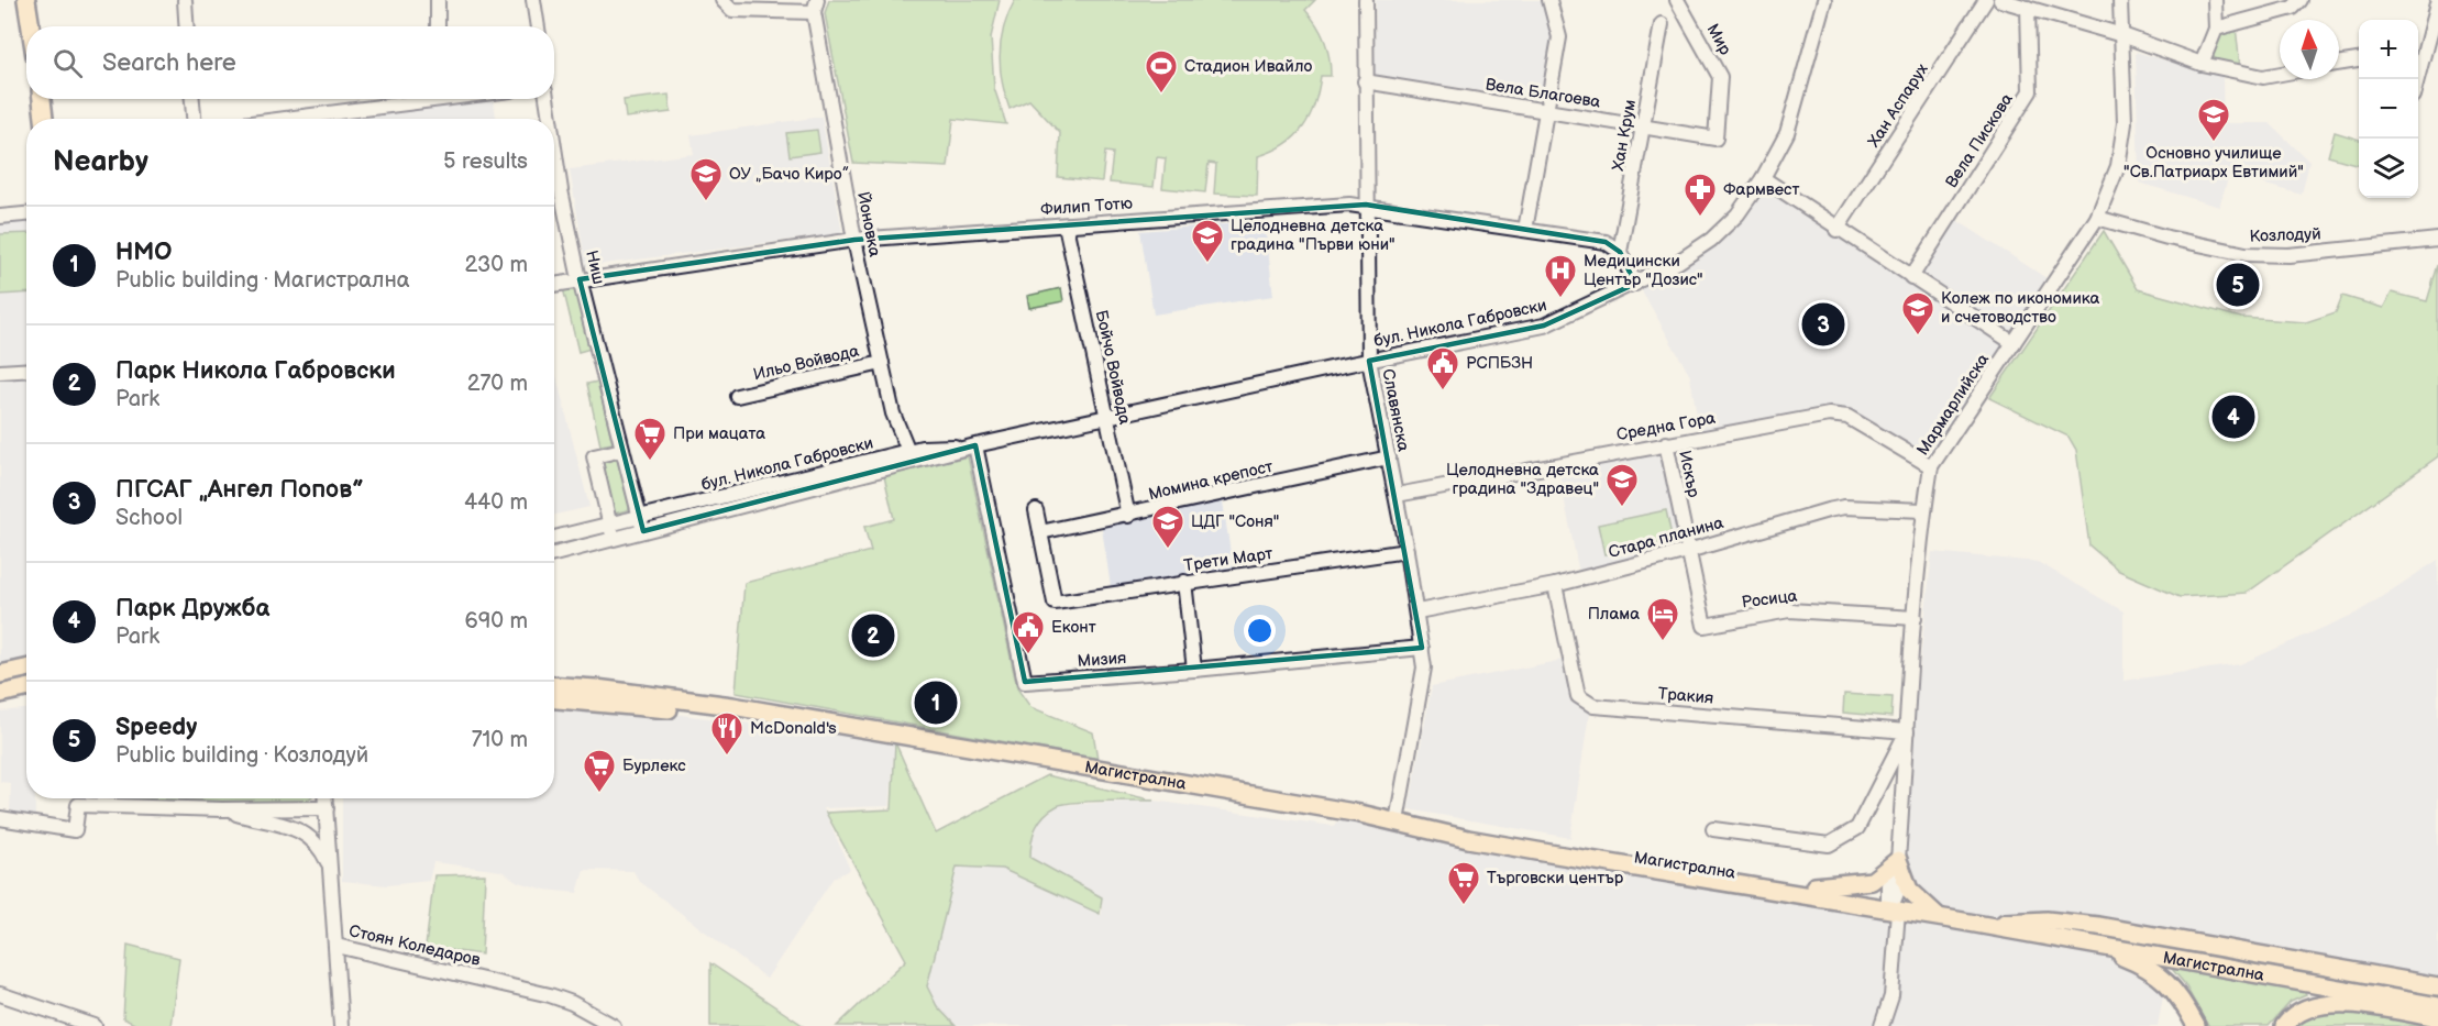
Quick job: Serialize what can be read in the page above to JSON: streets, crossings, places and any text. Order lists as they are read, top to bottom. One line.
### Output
{"streets":{"main road":["Магистрална"],"street":["Мир","Вела Благоева","Хан Аспарух","Хан Крум","Вела Пискова","Филип Тотю","Йоновка","Козлодуй","Ниш","бул. Никола Габровски","Ильо Войвода","Бойчо Войвода","Мармарлийска","Славянска","Средна Гора","Искър","Момина крепост","Стара планина","Трети Март","Росица","Мизия","Тракия","Стоян Коледаров"]},"crossings":[["Мир","Вела Благоева"],["Вела Благоева","Хан Крум"],["Вела Благоева","Славянска"],["Хан Крум","Филип Тотю"],["Филип Тотю","Йоновка"],["Филип Тотю","Ниш"],["Филип Тотю","Бойчо Войвода"],["Филип Тотю","Славянска"],["Йоновка","бул. Никола Габровски"],["Йоновка","Ильо Войвода"],["Козлодуй","Мармарлийска"],["Ниш","бул. Никола Габровски"],["бул. Никола Габровски","Бойчо Войвода"],["бул. Никола Габровски","Славянска"],["бул. Никола Габровски","Мизия"],["Бойчо Войвода","Момина крепост"],["Мармарлийска","Средна Гора"],["Мармарлийска","Стара планина"],["Мармарлийска","Росица"],["Мармарлийска","Тракия"],["Мармарлийска","Магистрална"],["Славянска","Средна Гора"],["Славянска","Момина крепост"],["Славянска","Стара планина"],["Славянска","Трети Март"],["Славянска","Мизия"],["Славянска","Магистрална"],["Средна Гора","Искър"],["Искър","Стара планина"],["Искър","Росица"],["Момина крепост","Трети Март"],["Стара планина","Росица"],["Стара планина","Тракия"]],"places":{"sports":["Стадион Ивайло"],"school or university":["Основно училище \"Св.Патриарх Евтимий\"","ОУ „Бачо Киро”","Целодневна детска градина \"Първи юни\"","Колеж по икономика и счетоводство","Целодневна детска градина \"Здравец\"","ЦДГ \"Соня\""],"pharmacy":["Фармвест"],"hospital":["Медицински Център \"Дозис\""],"public building":["РСПБЗН","Еконт"],"supermarket":["При мацата","Бурлекс","Търговски център"],"hotel":["Плама"],"restaurant":["McDonald's"]},"north":"top","page":{"map_buttons":["+","−"],"search":"Search here","heading":["Nearby","5 results"],"list":[{"mark":"1","name":"HMO","note":"Public building · Магистрална","value":"230 m"},{"mark":"2","name":"Парк Никола Габровски","note":"Park","value":"270 m"},{"mark":"3","name":"ПГСАГ „Ангел Попов”","note":"School","value":"440 m"},{"mark":"4","name":"Парк Дружба","note":"Park","value":"690 m"},{"mark":"5","name":"Speedy","note":"Public building · Козлодуй","value":"710 m"}],"pins":["5","3","4","2","1"]}}
